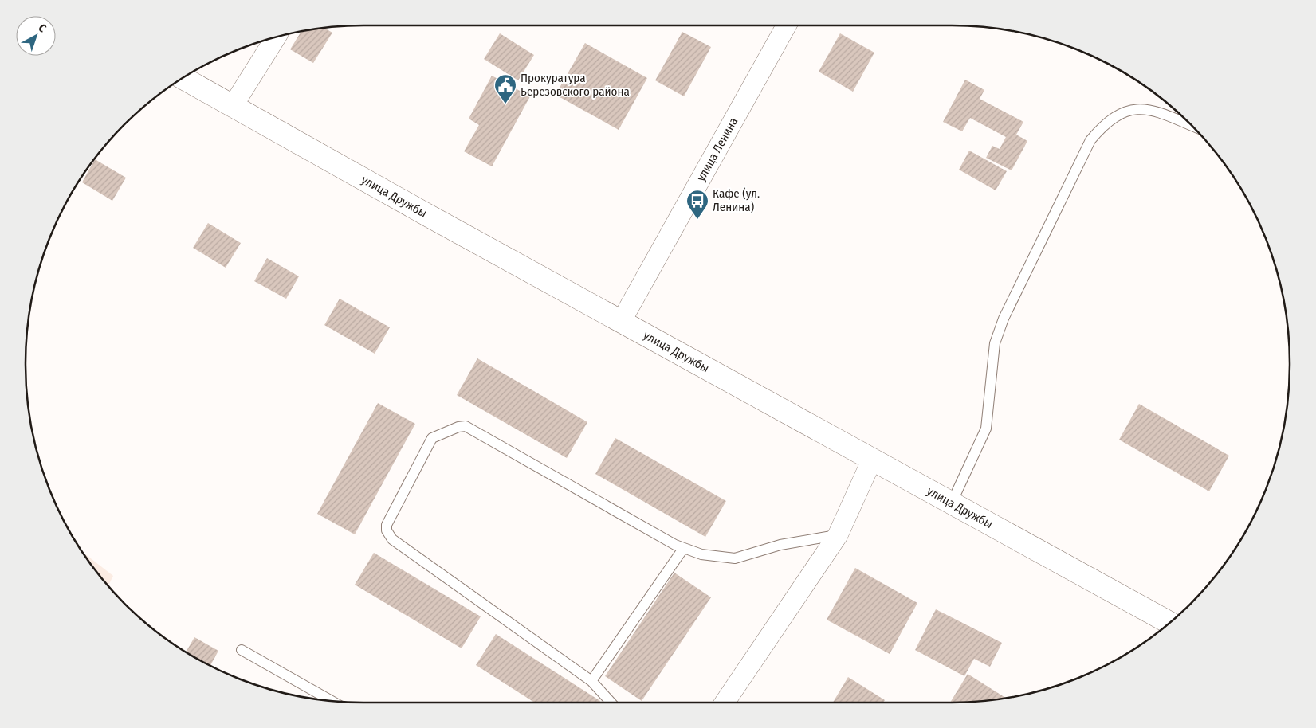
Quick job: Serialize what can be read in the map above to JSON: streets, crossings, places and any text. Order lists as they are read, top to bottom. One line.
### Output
{"streets":{"main road":["улица Дружбы"],"street":["улица Ленина"]},"crossings":[["улица Ленина","улица Дружбы"]],"places":{"public building":["Прокуратура Березовского района"],"bus stop":["Кафе (ул. Ленина)"]},"north":"top right"}
